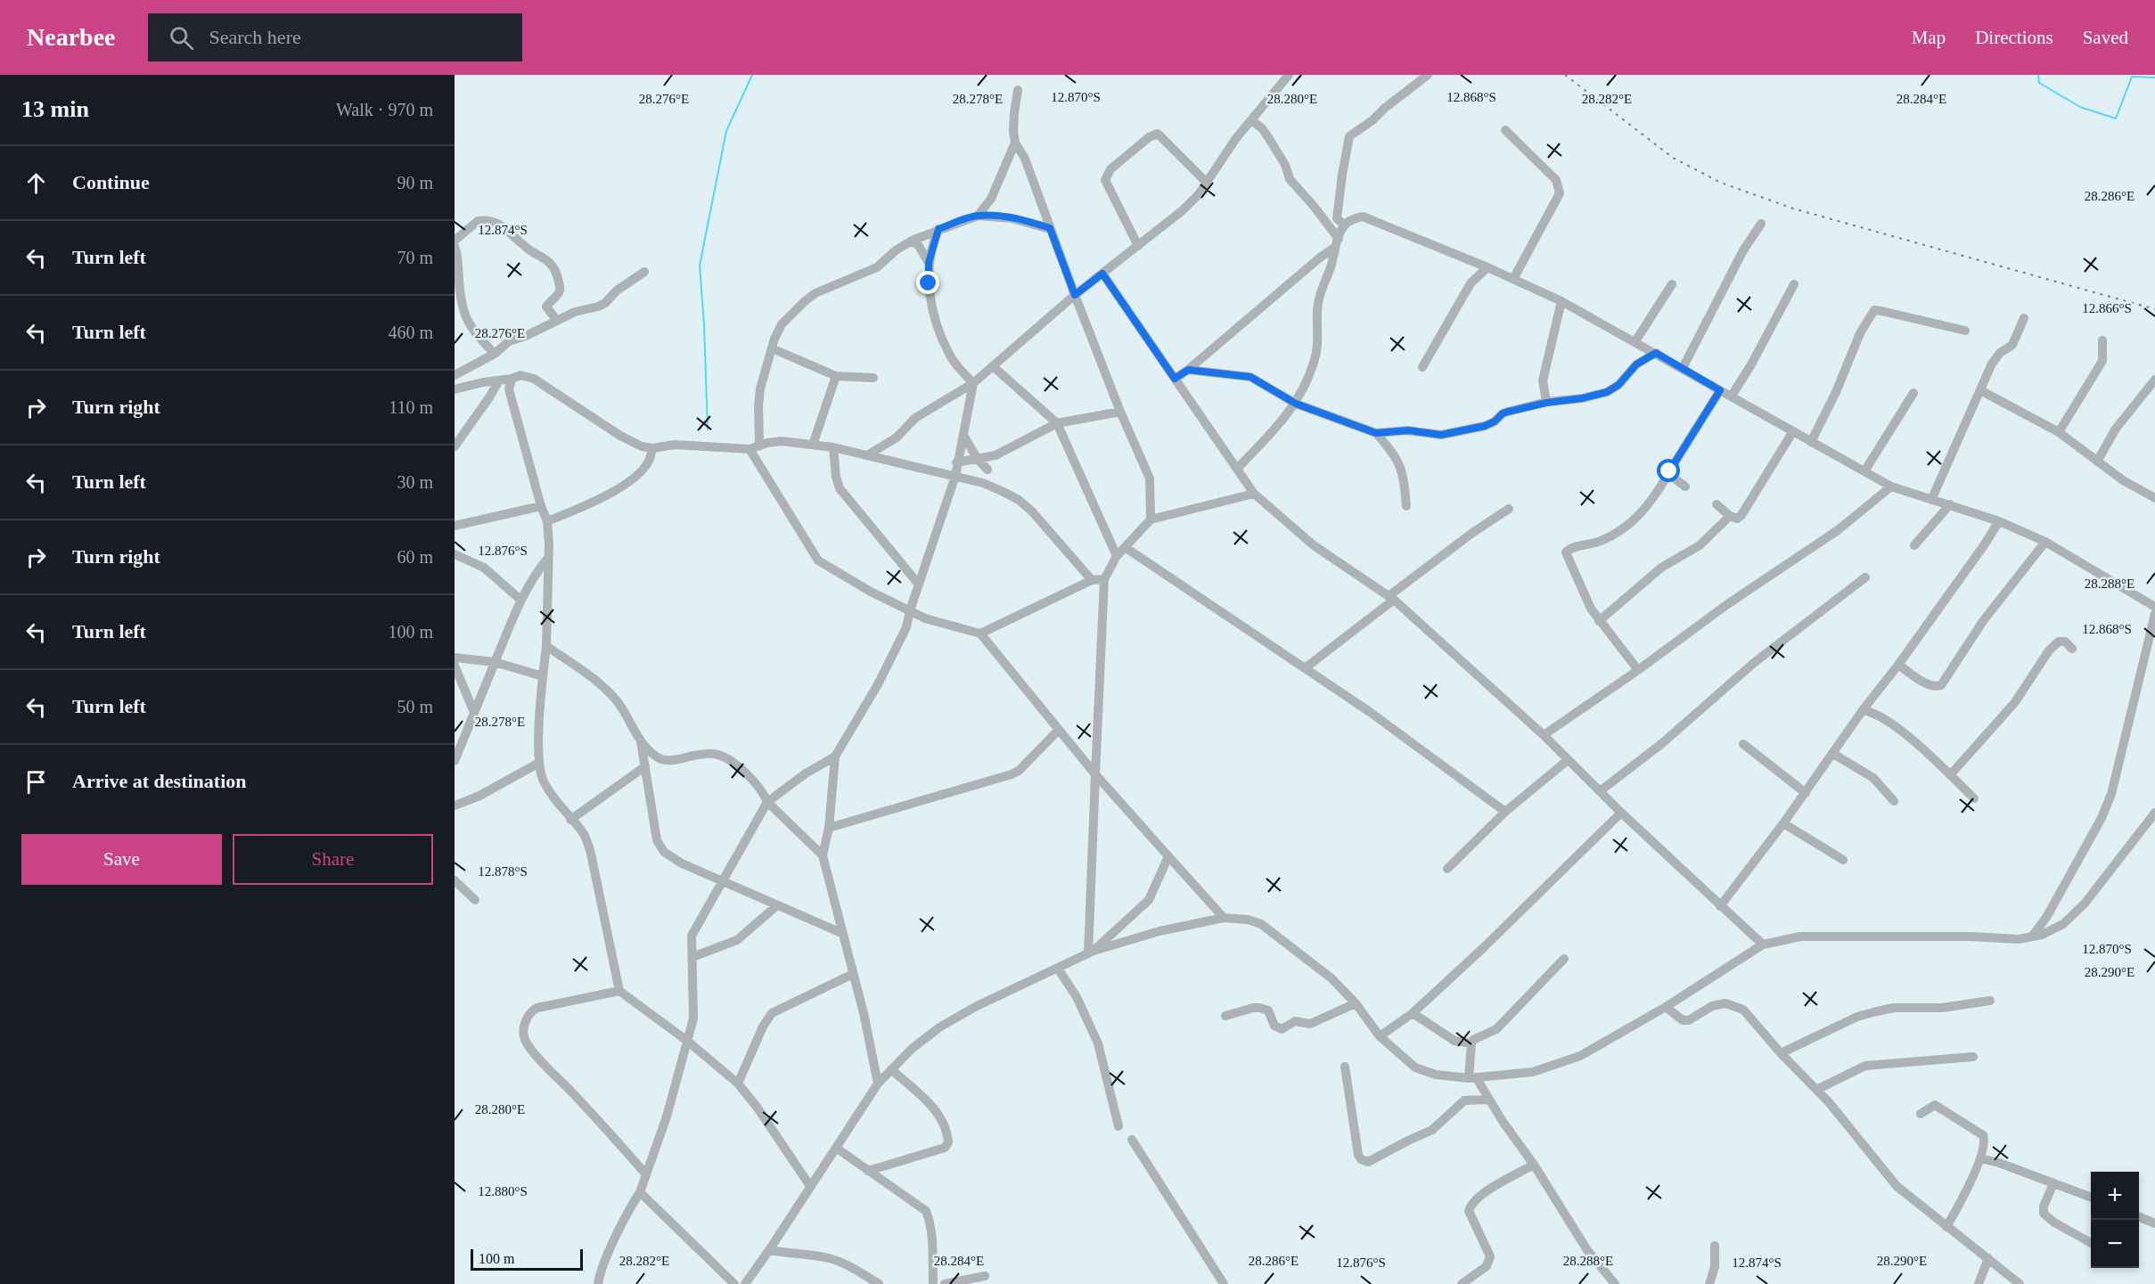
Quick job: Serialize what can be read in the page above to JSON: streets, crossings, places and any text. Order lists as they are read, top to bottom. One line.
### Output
{"scale_bar":"100 m","page":{"header":"Nearbee","search":"Search here","nav":["Map","Directions","Saved"],"heading":["13 min","Walk · 970 m"],"list":[["Continue","90 m"],["Turn left","70 m"],["Turn left","460 m"],["Turn right","110 m"],["Turn left","30 m"],["Turn right","60 m"],["Turn left","100 m"],["Turn left","50 m"],"Arrive at destination"],"buttons":["Save","Share"],"map_buttons":["+","−"],"scale":"100 m"},"coordinates":["12.870°S","12.868°S","28.276°E","28.280°E","28.282°E","28.284°E","28.278°E","28.286°E","12.874°S","12.866°S","12.876°S","28.288°E","12.878°S","28.290°E","12.880°S"]}
